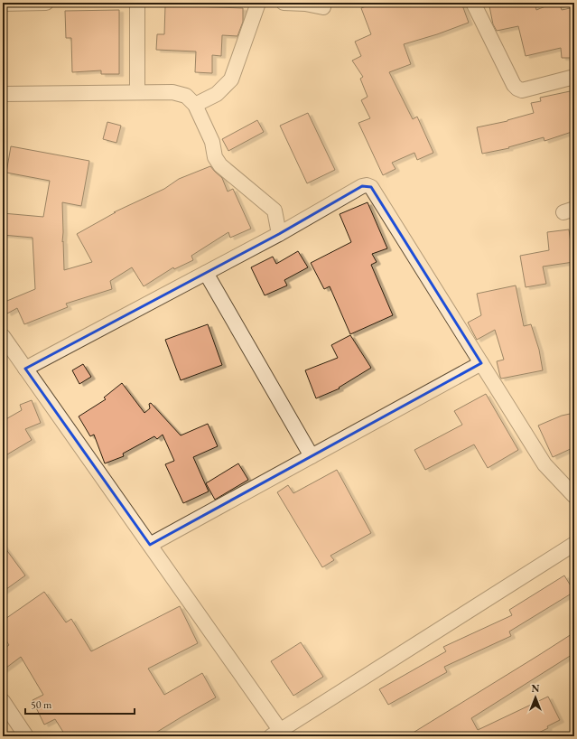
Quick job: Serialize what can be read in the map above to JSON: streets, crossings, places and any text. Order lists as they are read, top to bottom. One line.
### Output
{"scale_bar":"50 m","north":"top"}
